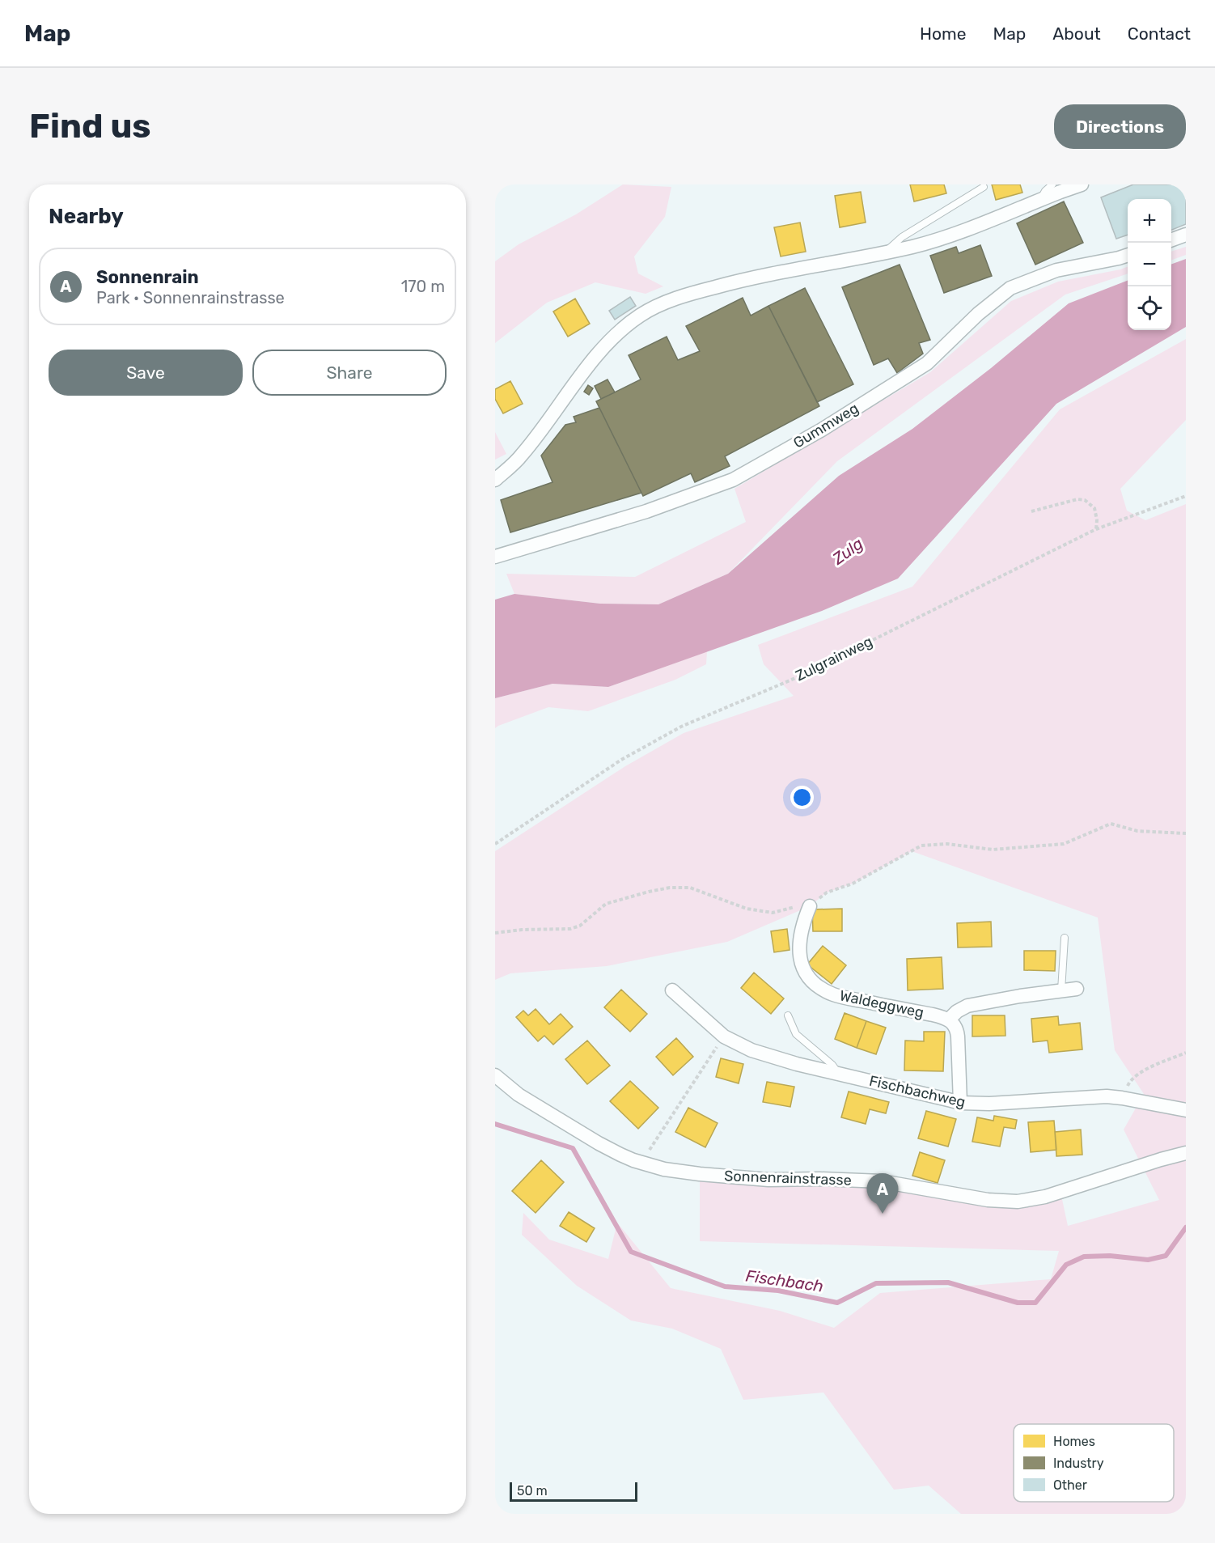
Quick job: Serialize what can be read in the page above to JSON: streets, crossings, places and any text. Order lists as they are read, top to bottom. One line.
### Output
{"streets":{"street":["Gummweg","Waldeggweg","Fischbachweg","Sonnenrainstrasse"],"path":["Zulgrainweg"]},"water":["Zulg","Fischbach"],"legend":["Homes","Industry","Other"],"scale_bar":"50 m","page":{"header":"Map","nav":["Home","Map","About","Contact"],"buttons":["Directions",["Save","Share"]],"title":"Find us","heading":"Nearby","map_buttons":["+","−"],"list":[{"mark":"A","name":"Sonnenrain","note":"Park · Sonnenrainstrasse","value":"170 m"}],"pins":"A","scale":"50 m"}}
